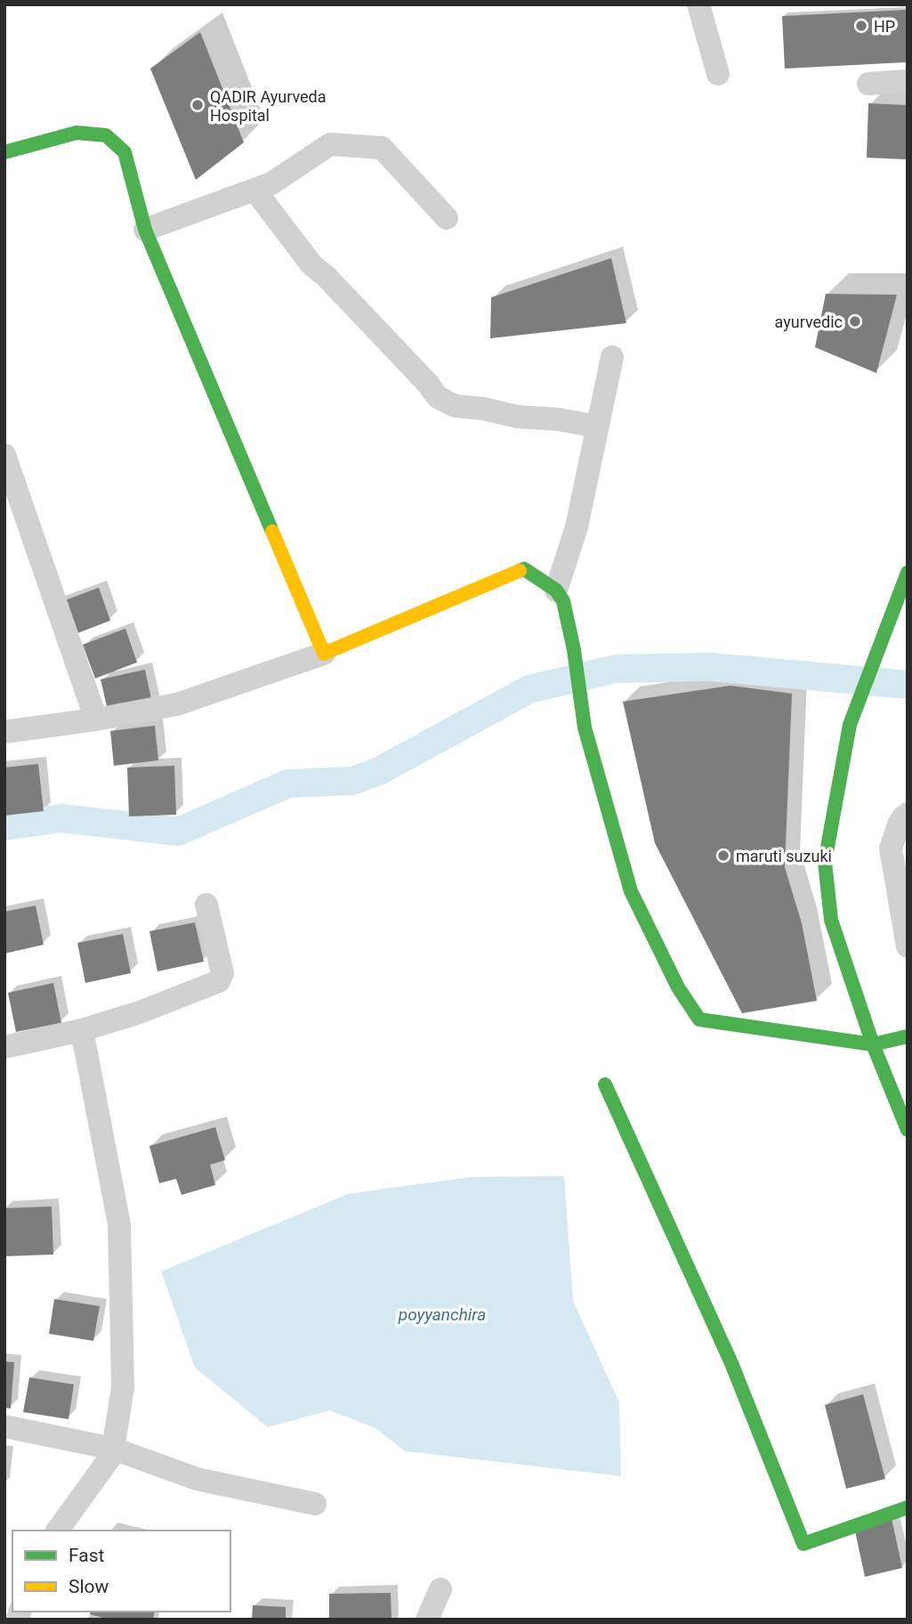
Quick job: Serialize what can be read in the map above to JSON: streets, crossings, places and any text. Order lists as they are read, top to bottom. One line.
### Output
{"water":["poyyanchira"],"places":["HP","QADIR Ayurveda Hospital","ayurvedic","maruti suzuki"],"legend":["Fast","Slow"]}
